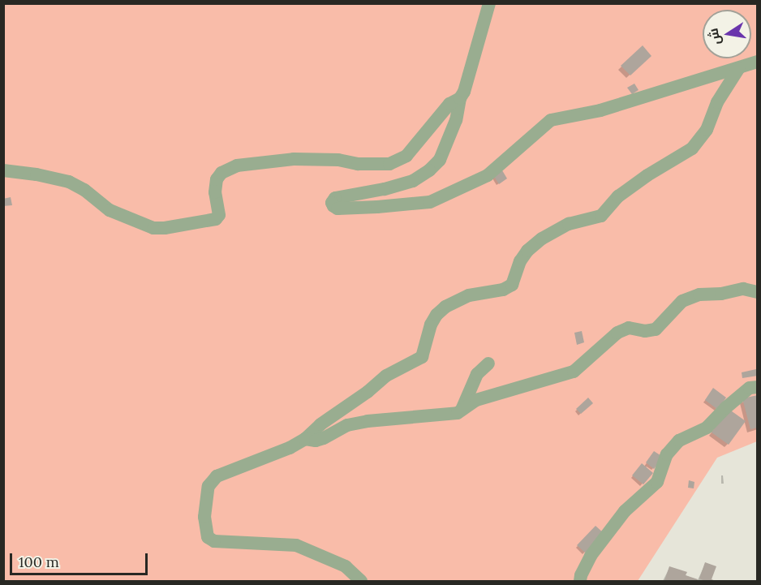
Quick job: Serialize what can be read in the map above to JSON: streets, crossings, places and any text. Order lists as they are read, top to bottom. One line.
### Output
{"scale_bar":"100 m","north":"left"}
